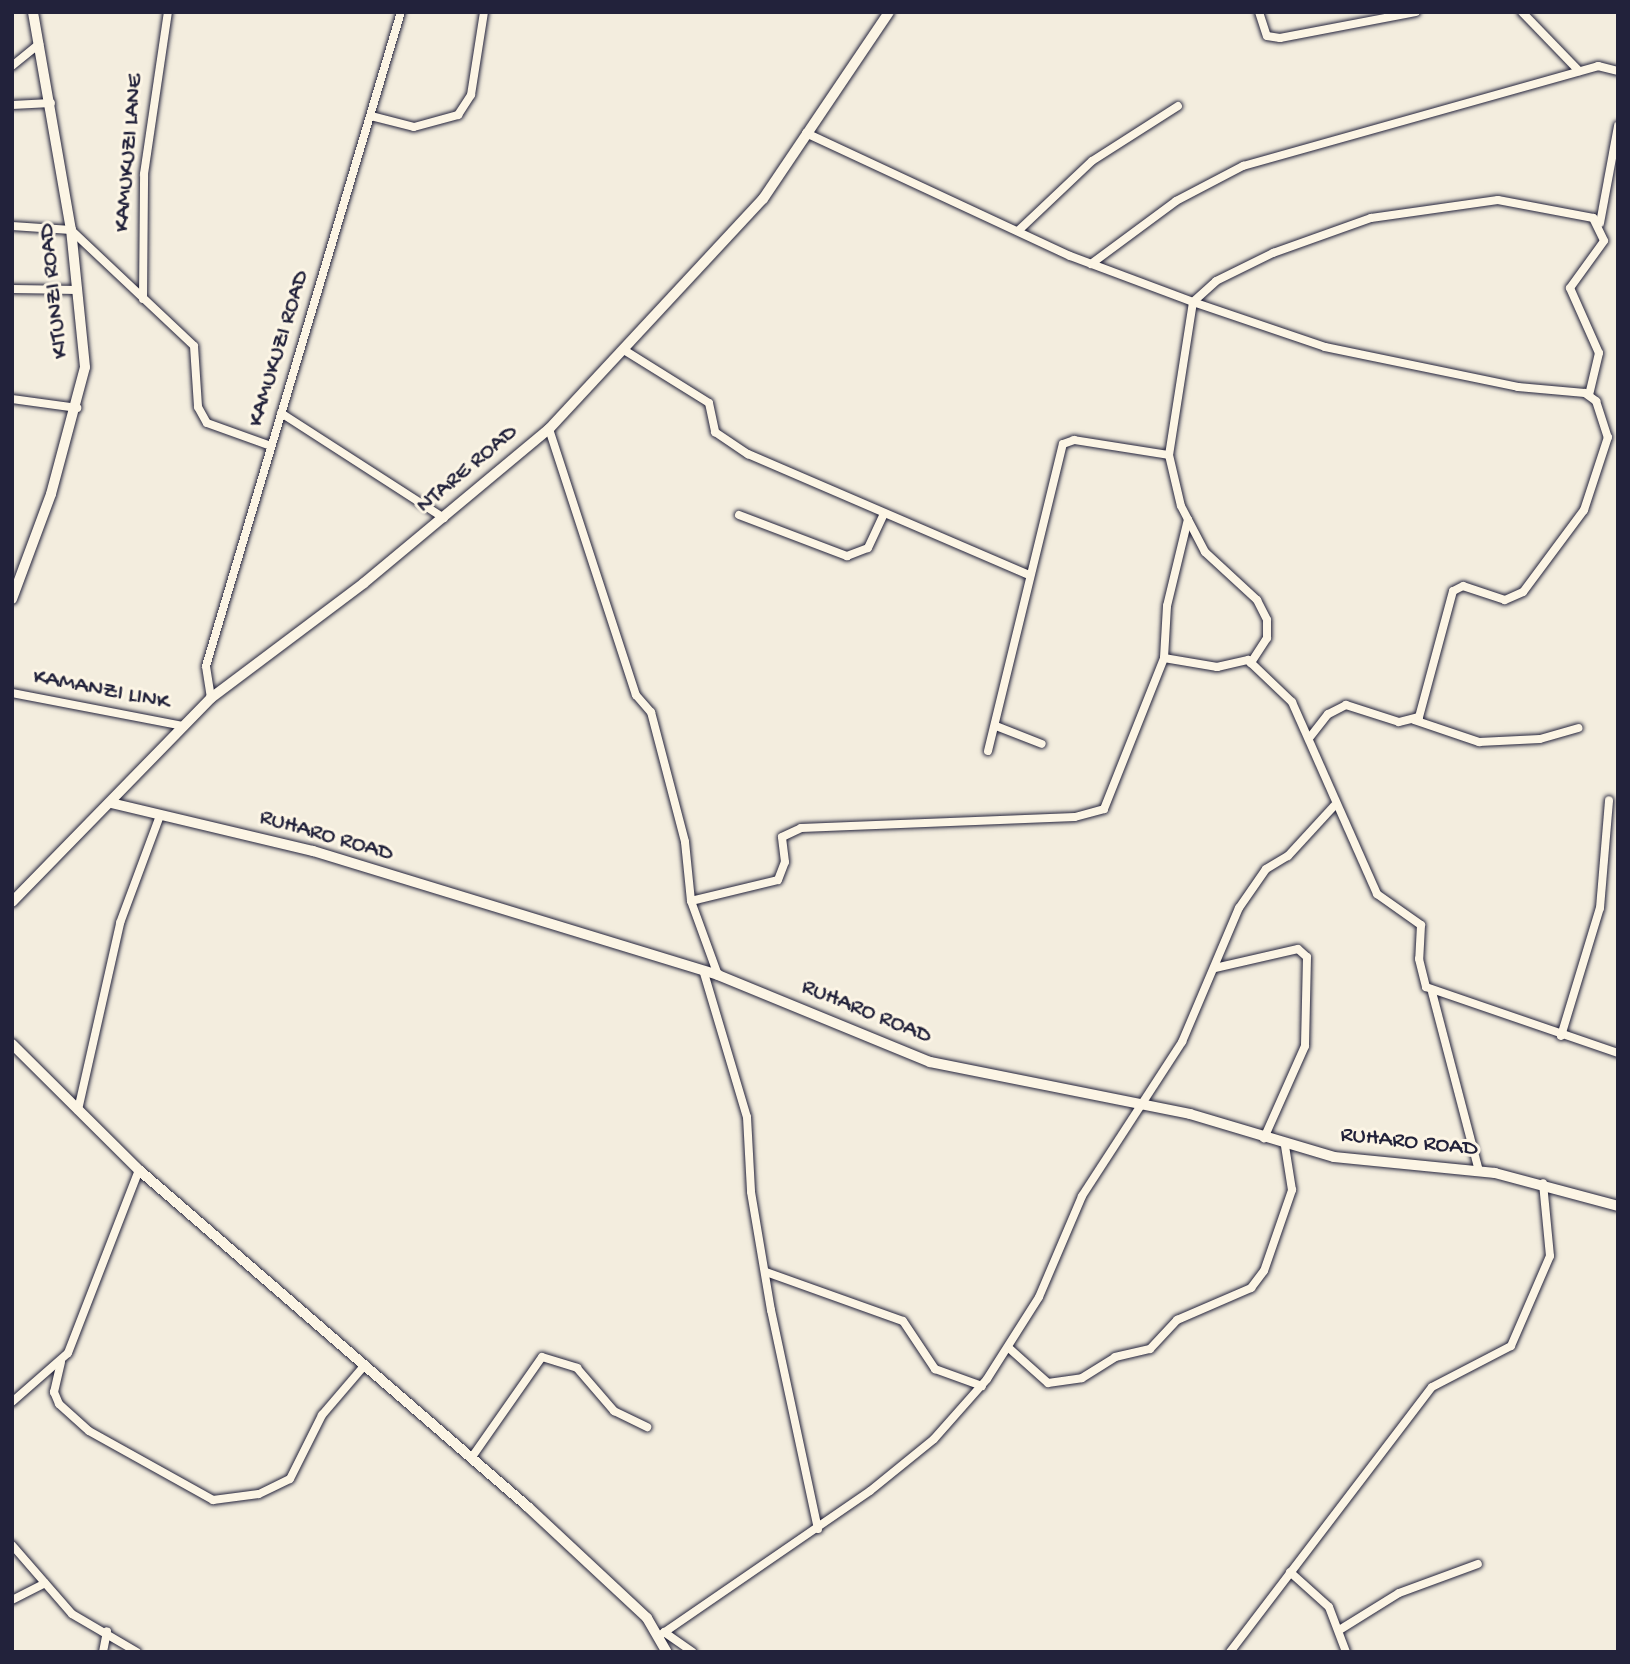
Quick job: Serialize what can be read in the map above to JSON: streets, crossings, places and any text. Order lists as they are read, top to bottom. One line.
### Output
{"streets":{"street":["KAMUKUZI LANE","KITUNZI ROAD","KAMUKUZI ROAD","NTARE ROAD","KAMANZI LINK","RUHARO ROAD"]},"crossings":[["KAMUKUZI ROAD","NTARE ROAD"],["NTARE ROAD","KAMANZI LINK"],["NTARE ROAD","RUHARO ROAD"]]}
